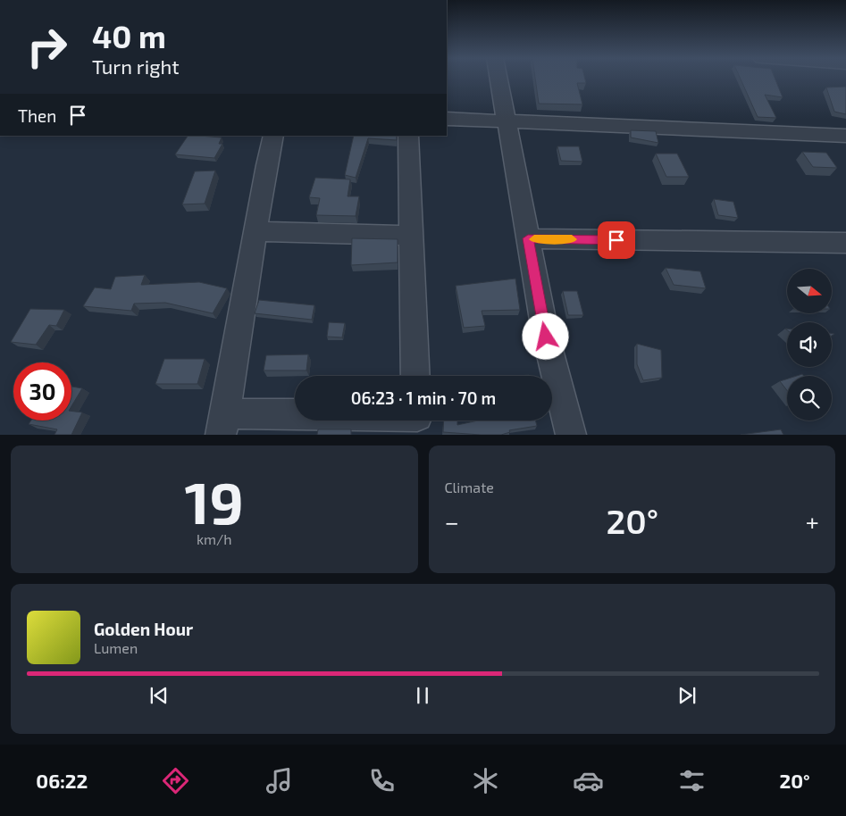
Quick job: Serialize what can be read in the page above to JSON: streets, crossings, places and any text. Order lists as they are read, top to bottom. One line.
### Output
{"north":"right","page":{"turn":["40 m","Turn right"],"then":"Then","limit":"30","trip":"06:23 · 1 min · 70 m","tile":[["19","km/h"],"Climate"],"heat":["−","20°","+"],"song":["Golden Hour","Lumen"],"tabs":["06:22","20°"]}}
